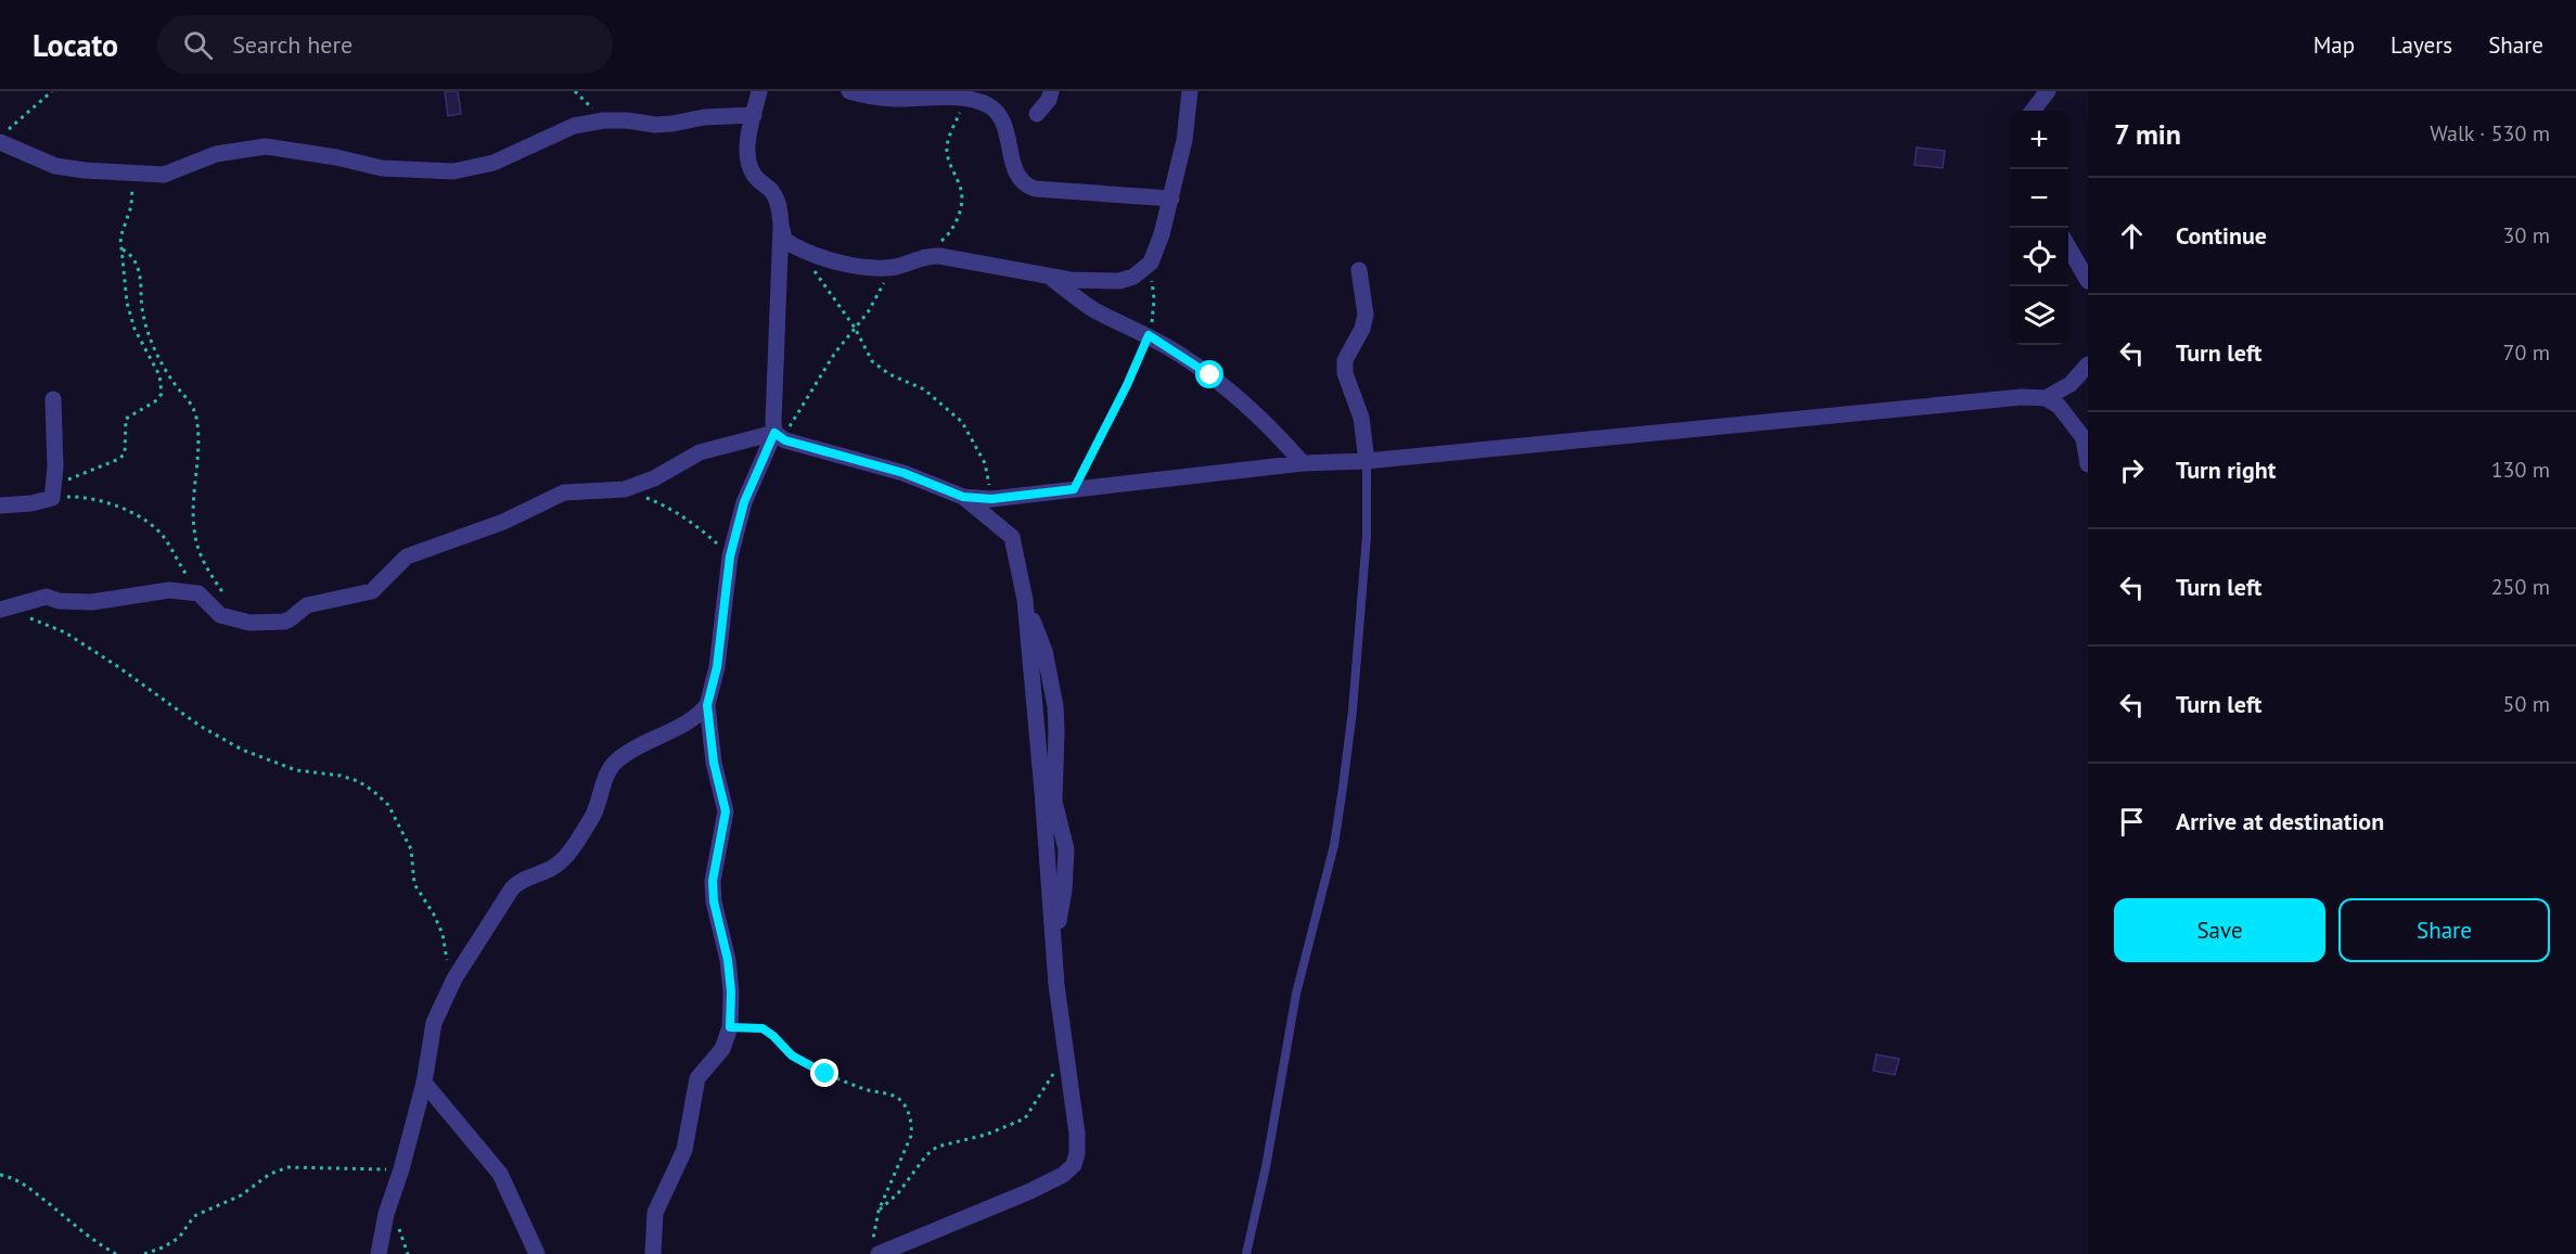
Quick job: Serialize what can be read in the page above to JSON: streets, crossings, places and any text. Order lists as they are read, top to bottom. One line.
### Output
{"page":{"header":"Locato","search":"Search here","nav":["Map","Layers","Share"],"heading":["7 min","Walk · 530 m"],"map_buttons":["+","−"],"list":[["Continue","30 m"],["Turn left","70 m"],["Turn right","130 m"],["Turn left","250 m"],["Turn left","50 m"],"Arrive at destination"],"buttons":["Save","Share"]}}
